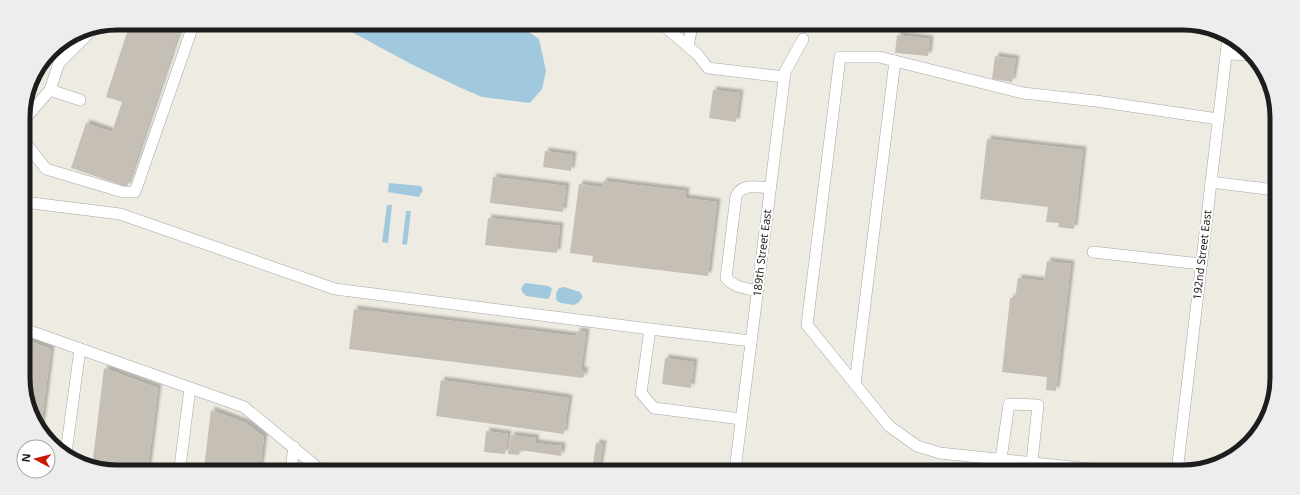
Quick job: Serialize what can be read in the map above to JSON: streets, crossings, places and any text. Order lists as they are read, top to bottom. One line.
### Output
{"streets":{"street":["189th Street East","192nd Street East"]},"north":"left"}
